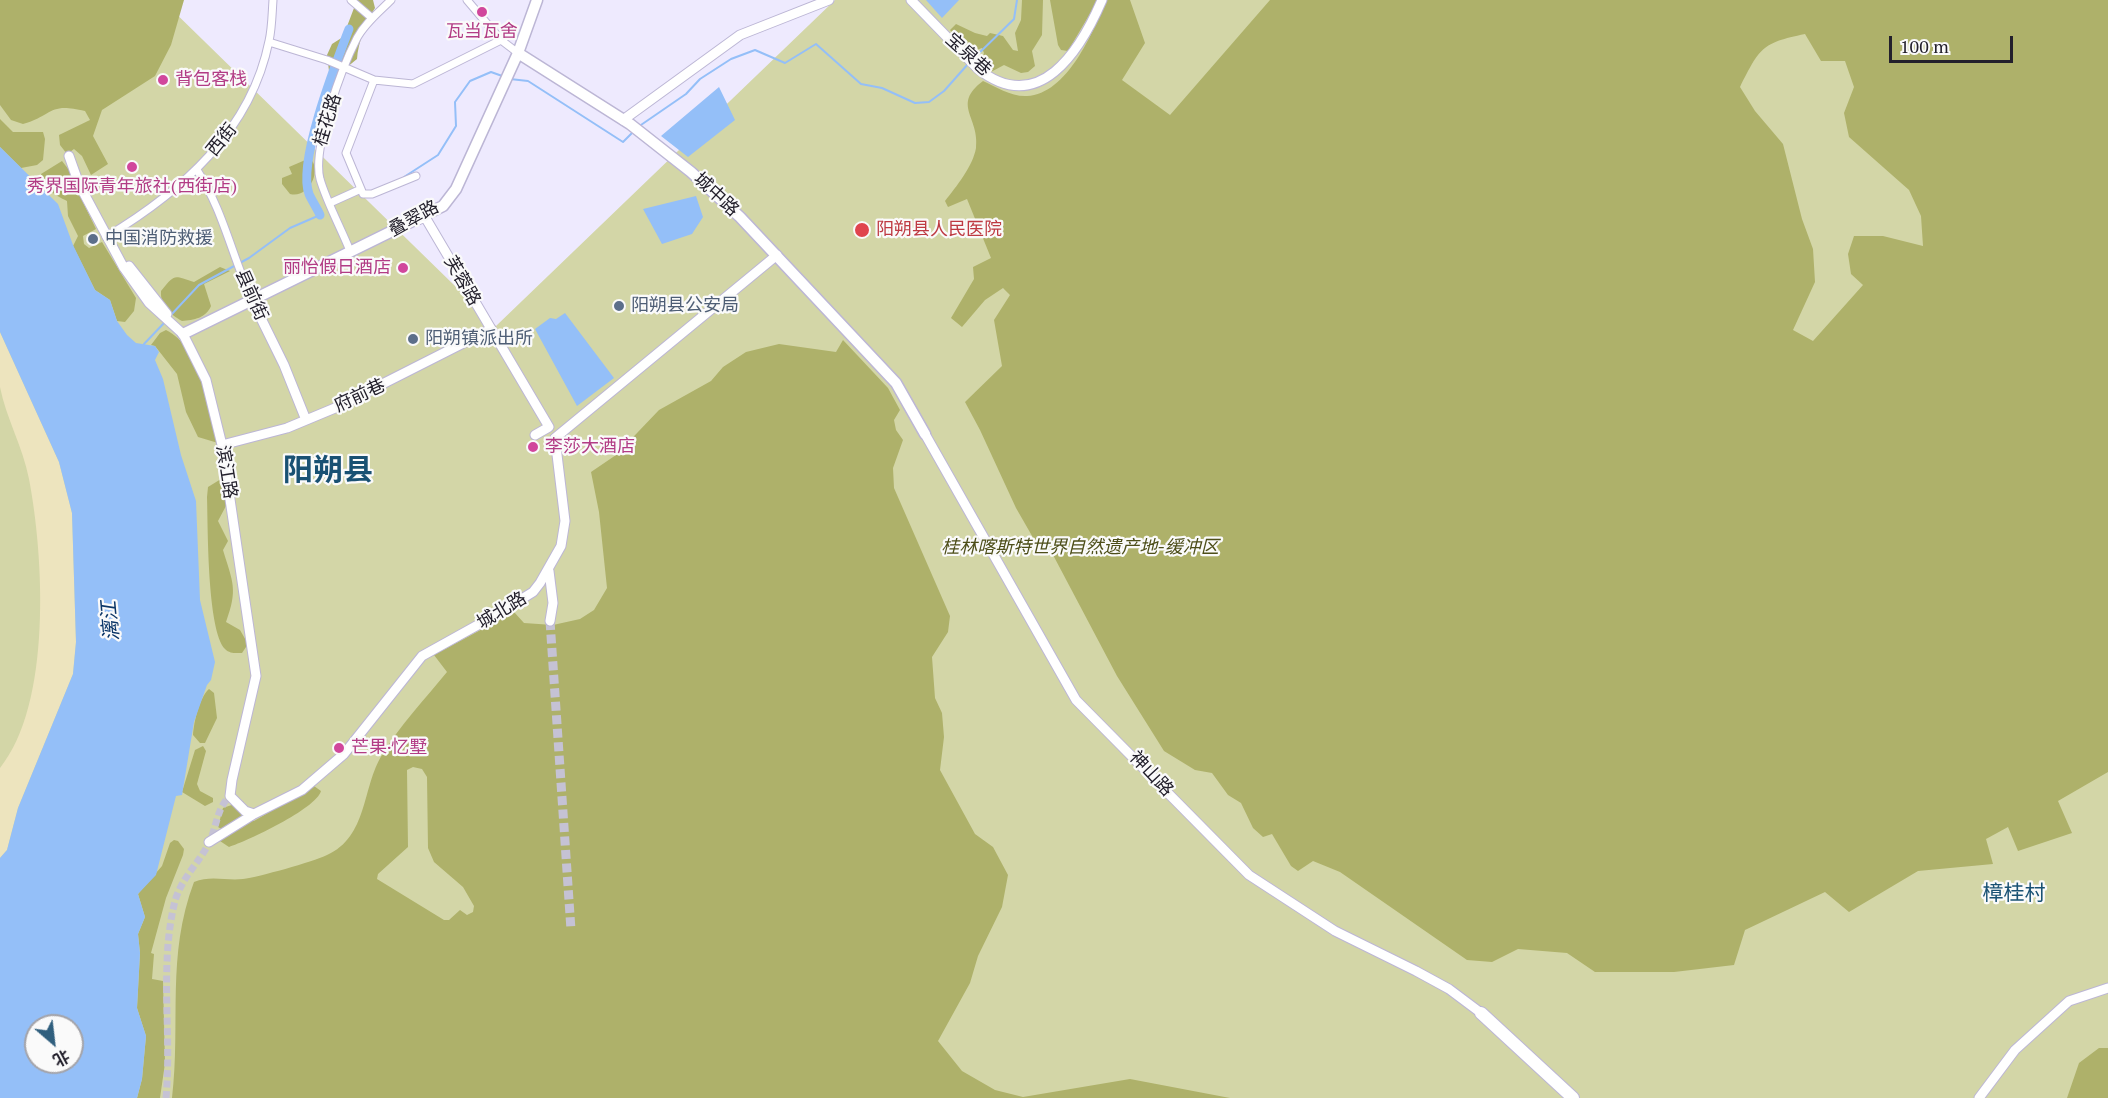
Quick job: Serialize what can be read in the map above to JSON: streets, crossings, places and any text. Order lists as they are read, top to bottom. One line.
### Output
{"streets":{"street":["宝泉巷","桂花路","西街","城中路","叠翠路","芙蓉路","县前街","府前巷","滨江路","城北路","神山路"]},"crossings":[["桂花路","叠翠路"],["西街","县前街"],["西街","滨江路"],["城中路","叠翠路"],["城中路","神山路"],["叠翠路","芙蓉路"],["叠翠路","县前街"],["叠翠路","滨江路"],["芙蓉路","府前巷"],["芙蓉路","城北路"],["县前街","府前巷"],["府前巷","滨江路"],["滨江路","城北路"]],"districts":["阳朔县","樟桂村"],"water":["漓江"],"parks":["桂林喀斯特世界自然遗产地-缓冲区"],"places":["瓦当瓦舍","背包客栈","秀界国际青年旅社(西街店)","阳朔县人民医院","中国消防救援","丽怡假日酒店","阳朔县公安局","阳朔镇派出所","李莎大酒店","芒果·忆墅"],"scale_bar":"100 m","north":"bottom right"}
